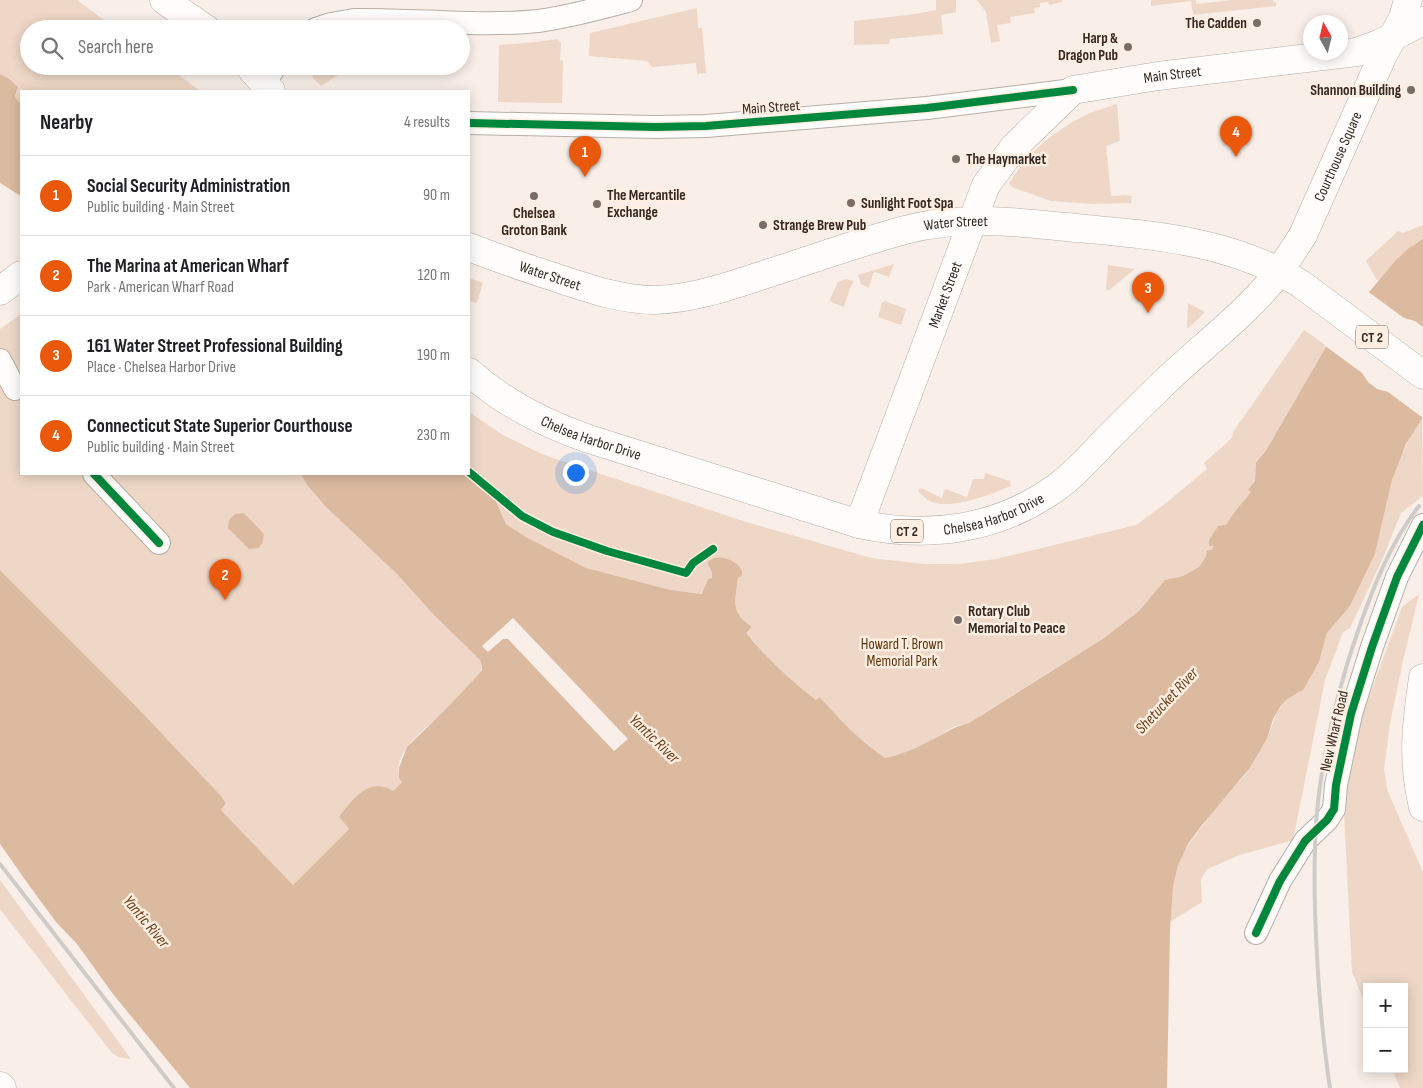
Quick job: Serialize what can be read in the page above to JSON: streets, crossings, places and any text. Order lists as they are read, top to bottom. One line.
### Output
{"streets":{"main road":["Main Street","Courthouse Square","Water Street","Market Street","CT 2","Chelsea Harbor Drive"],"street":["New Wharf Road"]},"crossings":[["Main Street","Courthouse Square"],["Main Street","Market Street"],["Courthouse Square","Water Street"],["Courthouse Square","Chelsea Harbor Drive"],["Water Street","Market Street"],["Water Street","Chelsea Harbor Drive"],["Market Street","Chelsea Harbor Drive"]],"water":["Shetucket River","Yantic River"],"parks":["Howard T. Brown Memorial Park"],"places":["The Cadden","Harp & Dragon Pub","Shannon Building","The Haymarket","Chelsea Groton Bank","Sunlight Foot Spa","The Mercantile Exchange","Strange Brew Pub","Rotary Club Memorial to Peace"],"north":"top","page":{"search":"Search here","heading":["Nearby","4 results"],"pins":["4","1","3","2"],"list":[{"mark":"1","name":"Social Security Administration","note":"Public building · Main Street","value":"90 m"},{"mark":"2","name":"The Marina at American Wharf","note":"Park · American Wharf Road","value":"120 m"},{"mark":"3","name":"161 Water Street Professional Building","note":"Place · Chelsea Harbor Drive","value":"190 m"},{"mark":"4","name":"Connecticut State Superior Courthouse","note":"Public building · Main Street","value":"230 m"}],"map_buttons":["+","−"]}}
